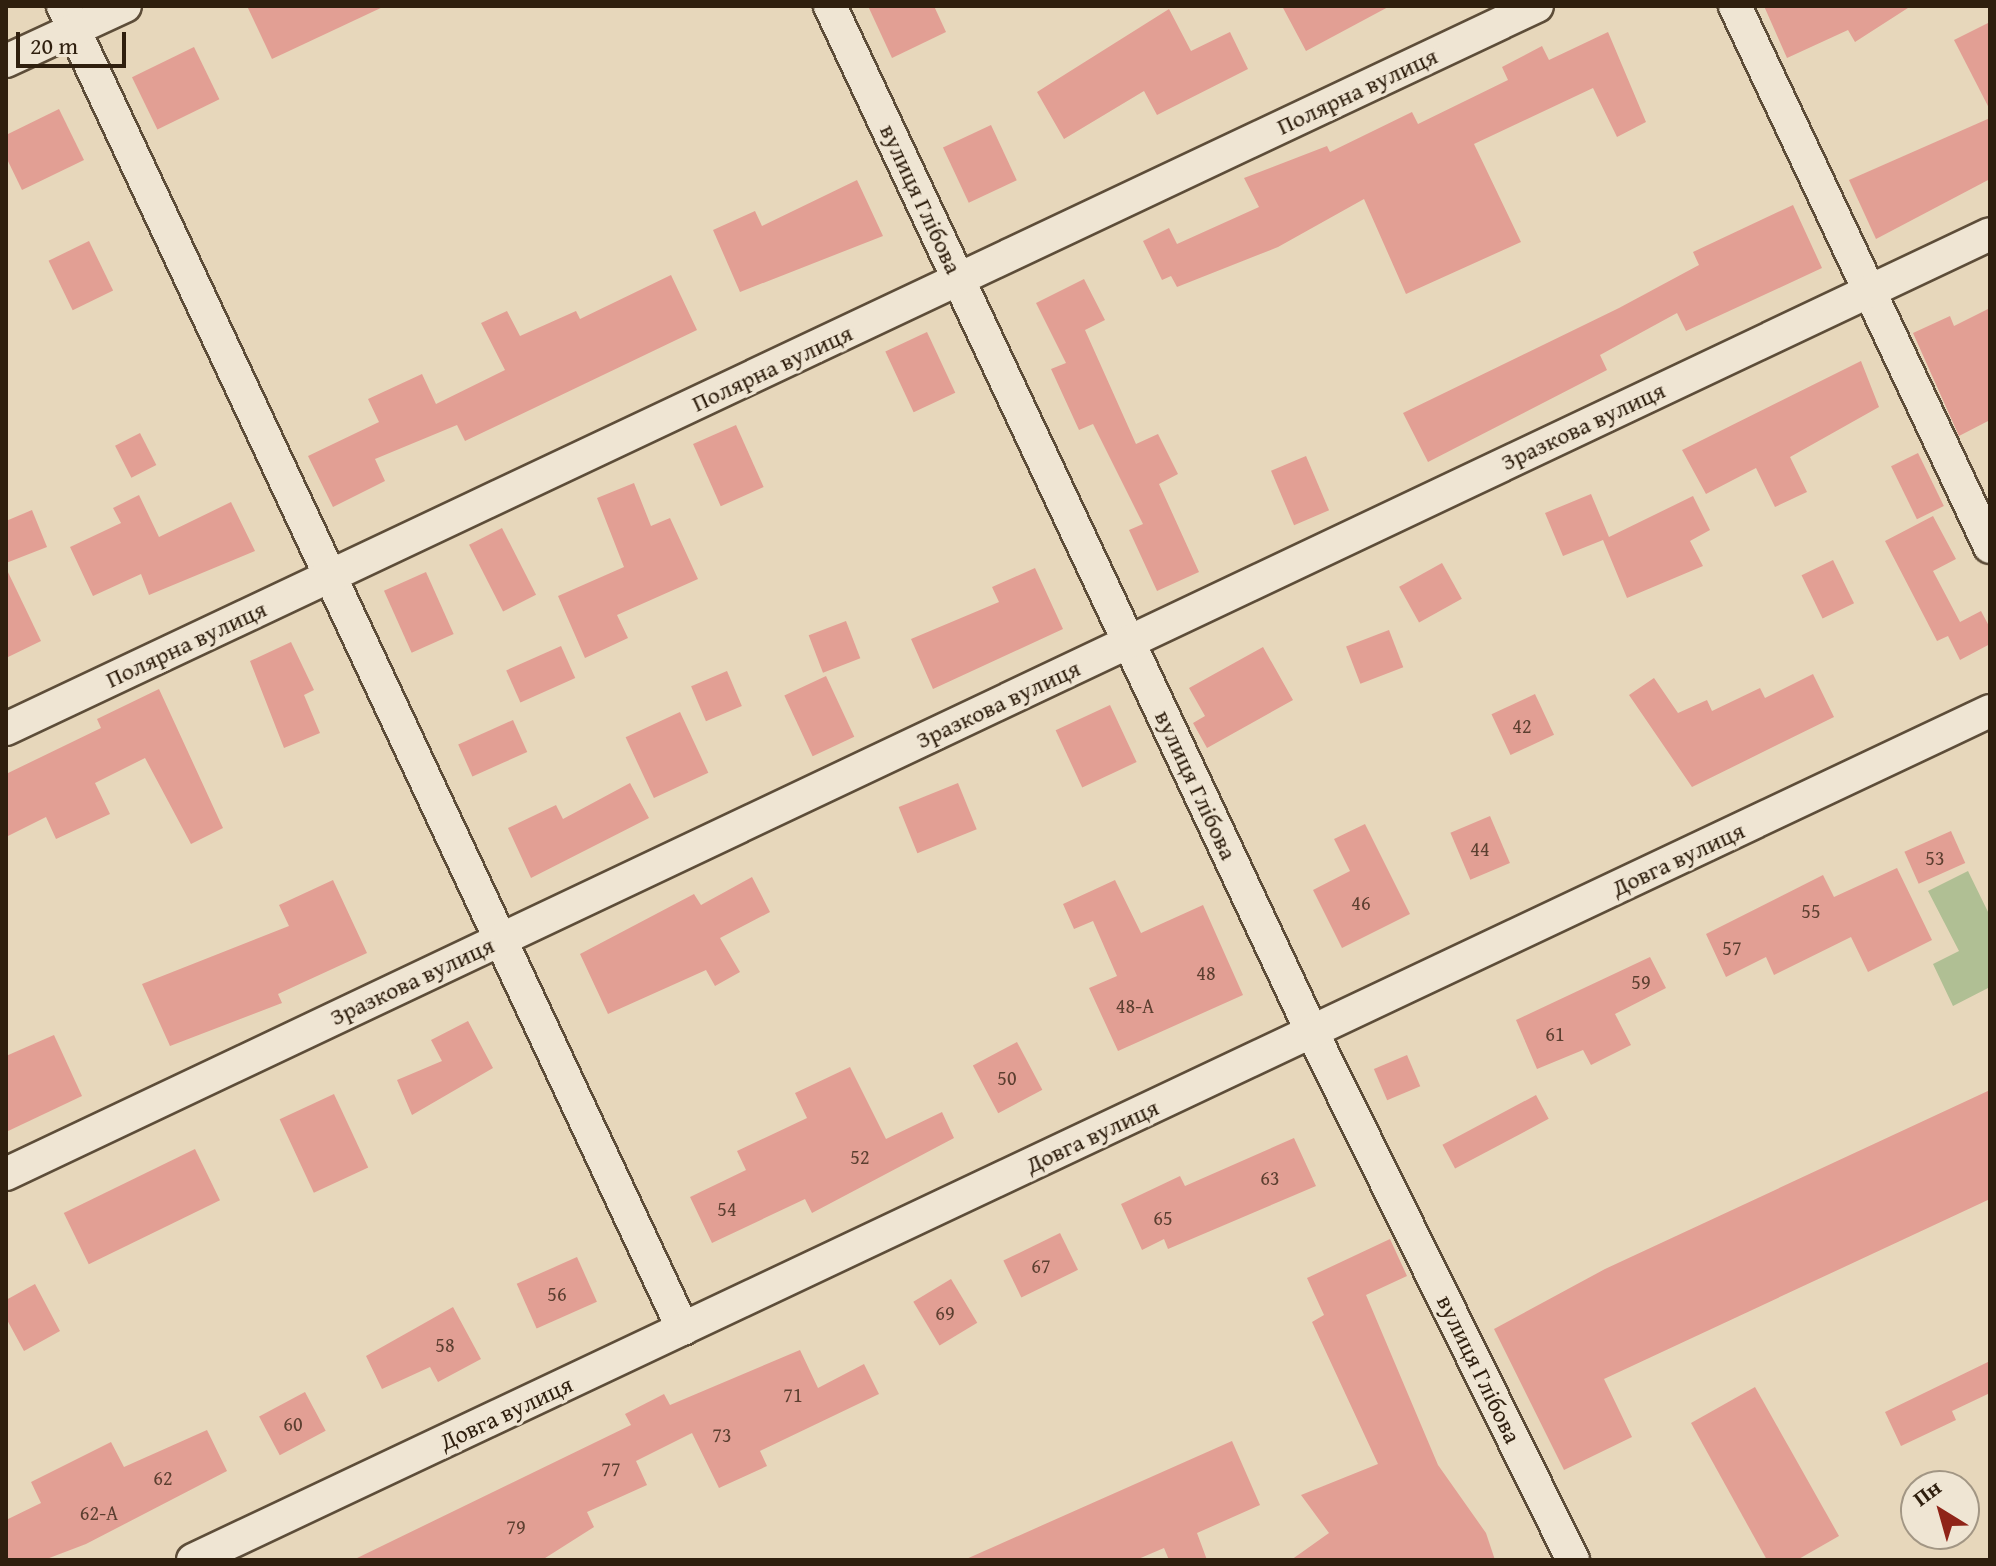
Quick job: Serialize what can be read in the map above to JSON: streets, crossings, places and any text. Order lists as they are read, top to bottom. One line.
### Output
{"streets":{"street":["Полярна вулиця","вулиця Глібова","Зразкова вулиця","Довга вулиця"]},"crossings":[["Полярна вулиця","вулиця Глібова"],["вулиця Глібова","Зразкова вулиця"],["вулиця Глібова","Довга вулиця"]],"house_numbers":["42","44","53","46","55","57","48","59","48-А","61","50","52","63","54","65","67","56","69","58","71","60","73","77","62","62-А","79"],"scale_bar":"20 m","north":"top left"}
